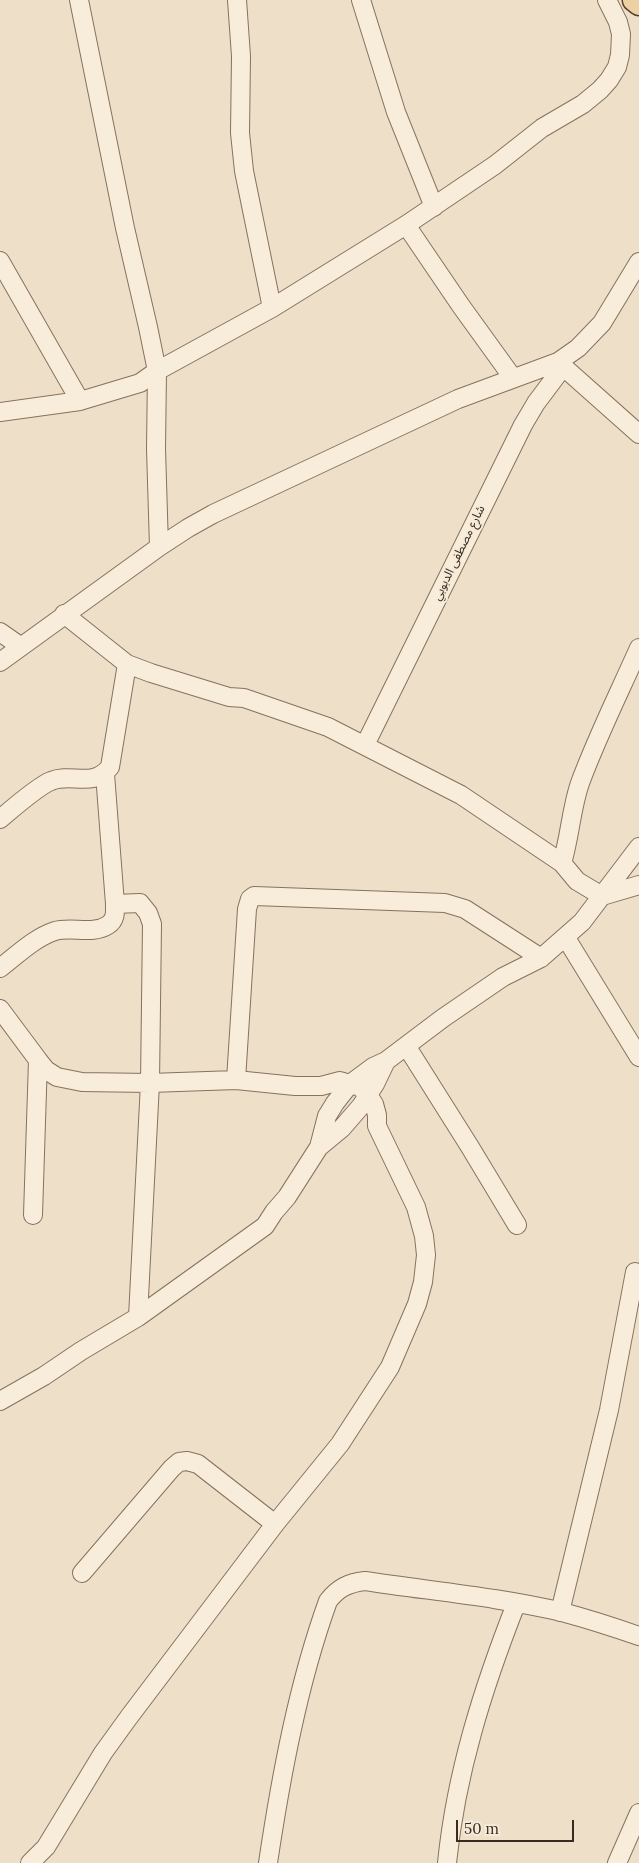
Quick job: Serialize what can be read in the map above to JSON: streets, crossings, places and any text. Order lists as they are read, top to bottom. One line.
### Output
{"streets":{"street":["شارع مصطفى الدبوبي"]},"scale_bar":"50 m"}
